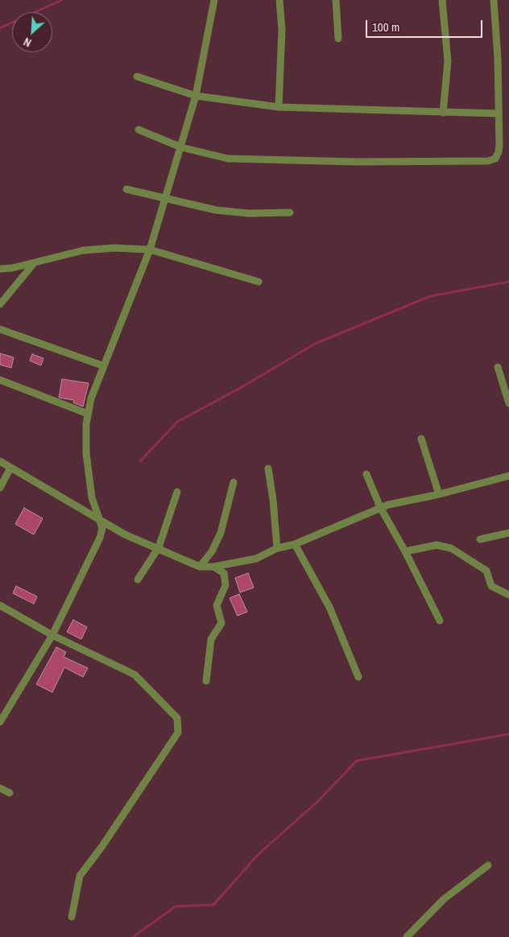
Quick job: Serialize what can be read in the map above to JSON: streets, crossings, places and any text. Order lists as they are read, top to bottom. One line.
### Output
{"scale_bar":"100 m","north":"bottom left"}
